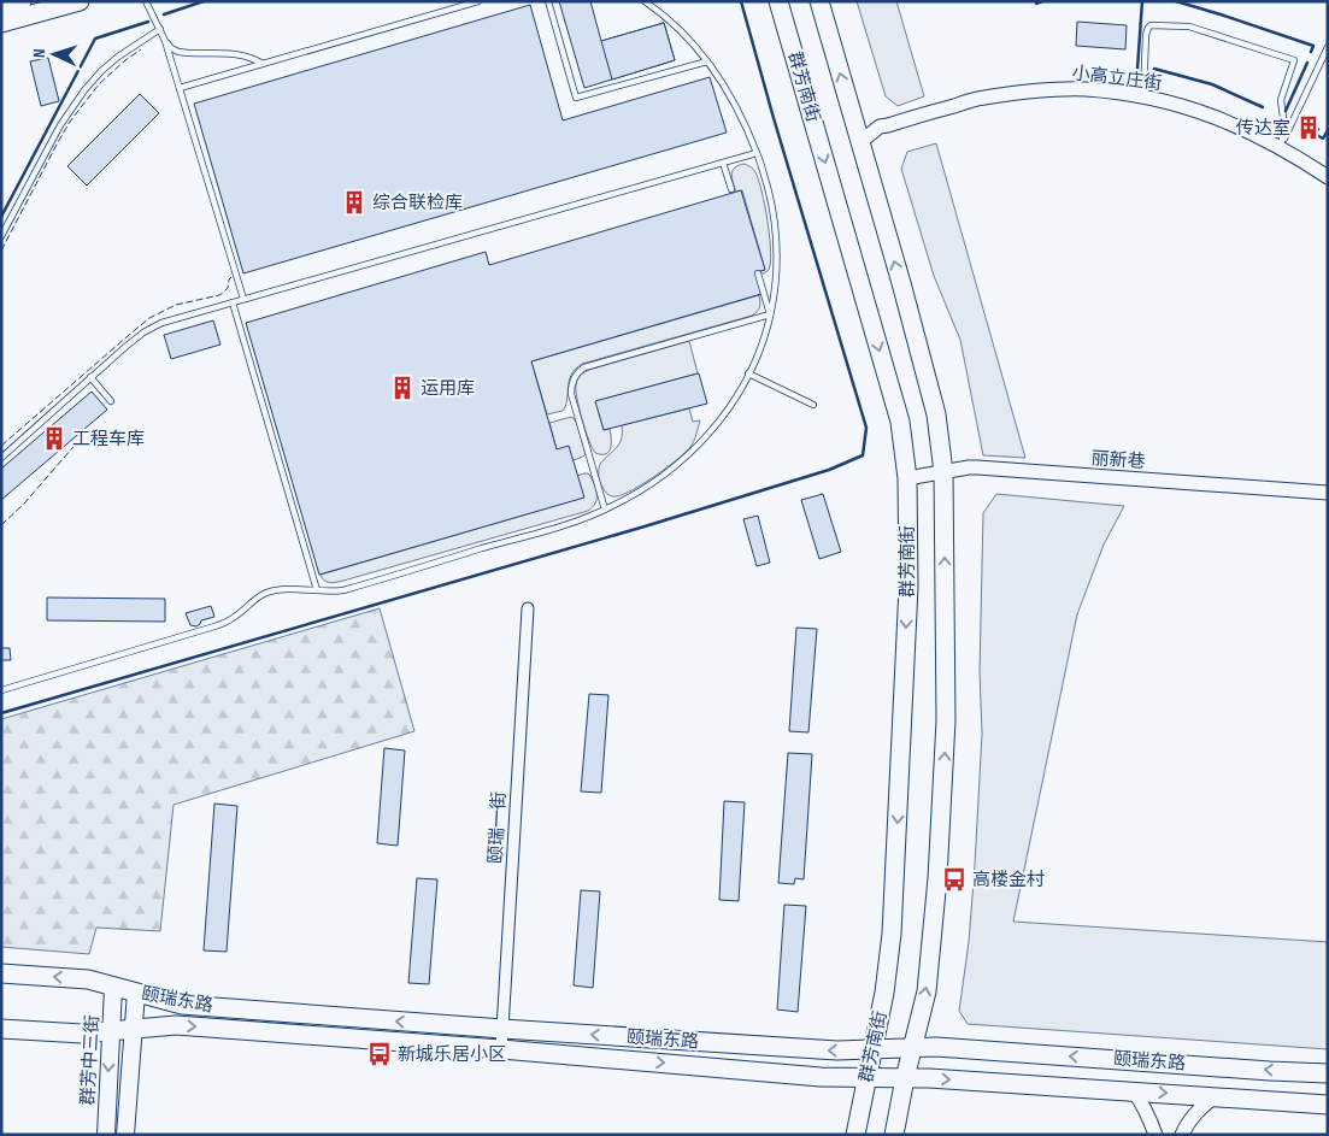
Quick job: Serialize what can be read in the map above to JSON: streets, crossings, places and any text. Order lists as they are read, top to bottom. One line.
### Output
{"streets":{"main road":["群芳南街","颐瑞东路","群芳中三街"],"street":["小高立庄街","丽新巷","颐瑞一街"]},"crossings":[["小高立庄街","群芳南街"],["群芳南街","丽新巷"],["群芳南街","颐瑞东路"],["颐瑞一街","颐瑞东路"],["颐瑞东路","群芳中三街"]],"places":{"building":["传达室","综合联检库","运用库","工程车库"],"bus stop":["高楼金村","新城乐居小区"]},"north":"left"}
